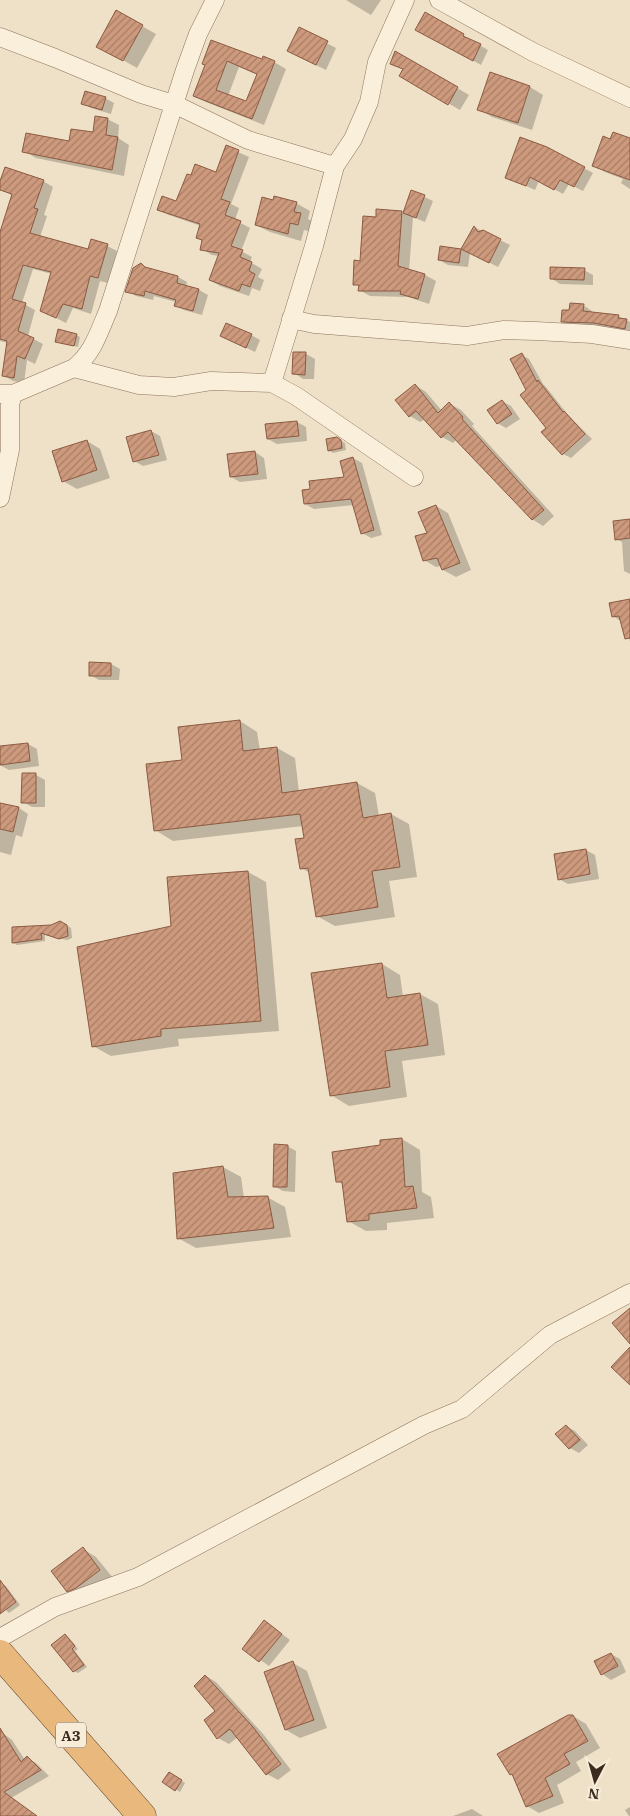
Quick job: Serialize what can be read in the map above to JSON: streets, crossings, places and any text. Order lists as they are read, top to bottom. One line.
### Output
{"streets":{"highway":["A3"]},"north":"bottom"}
